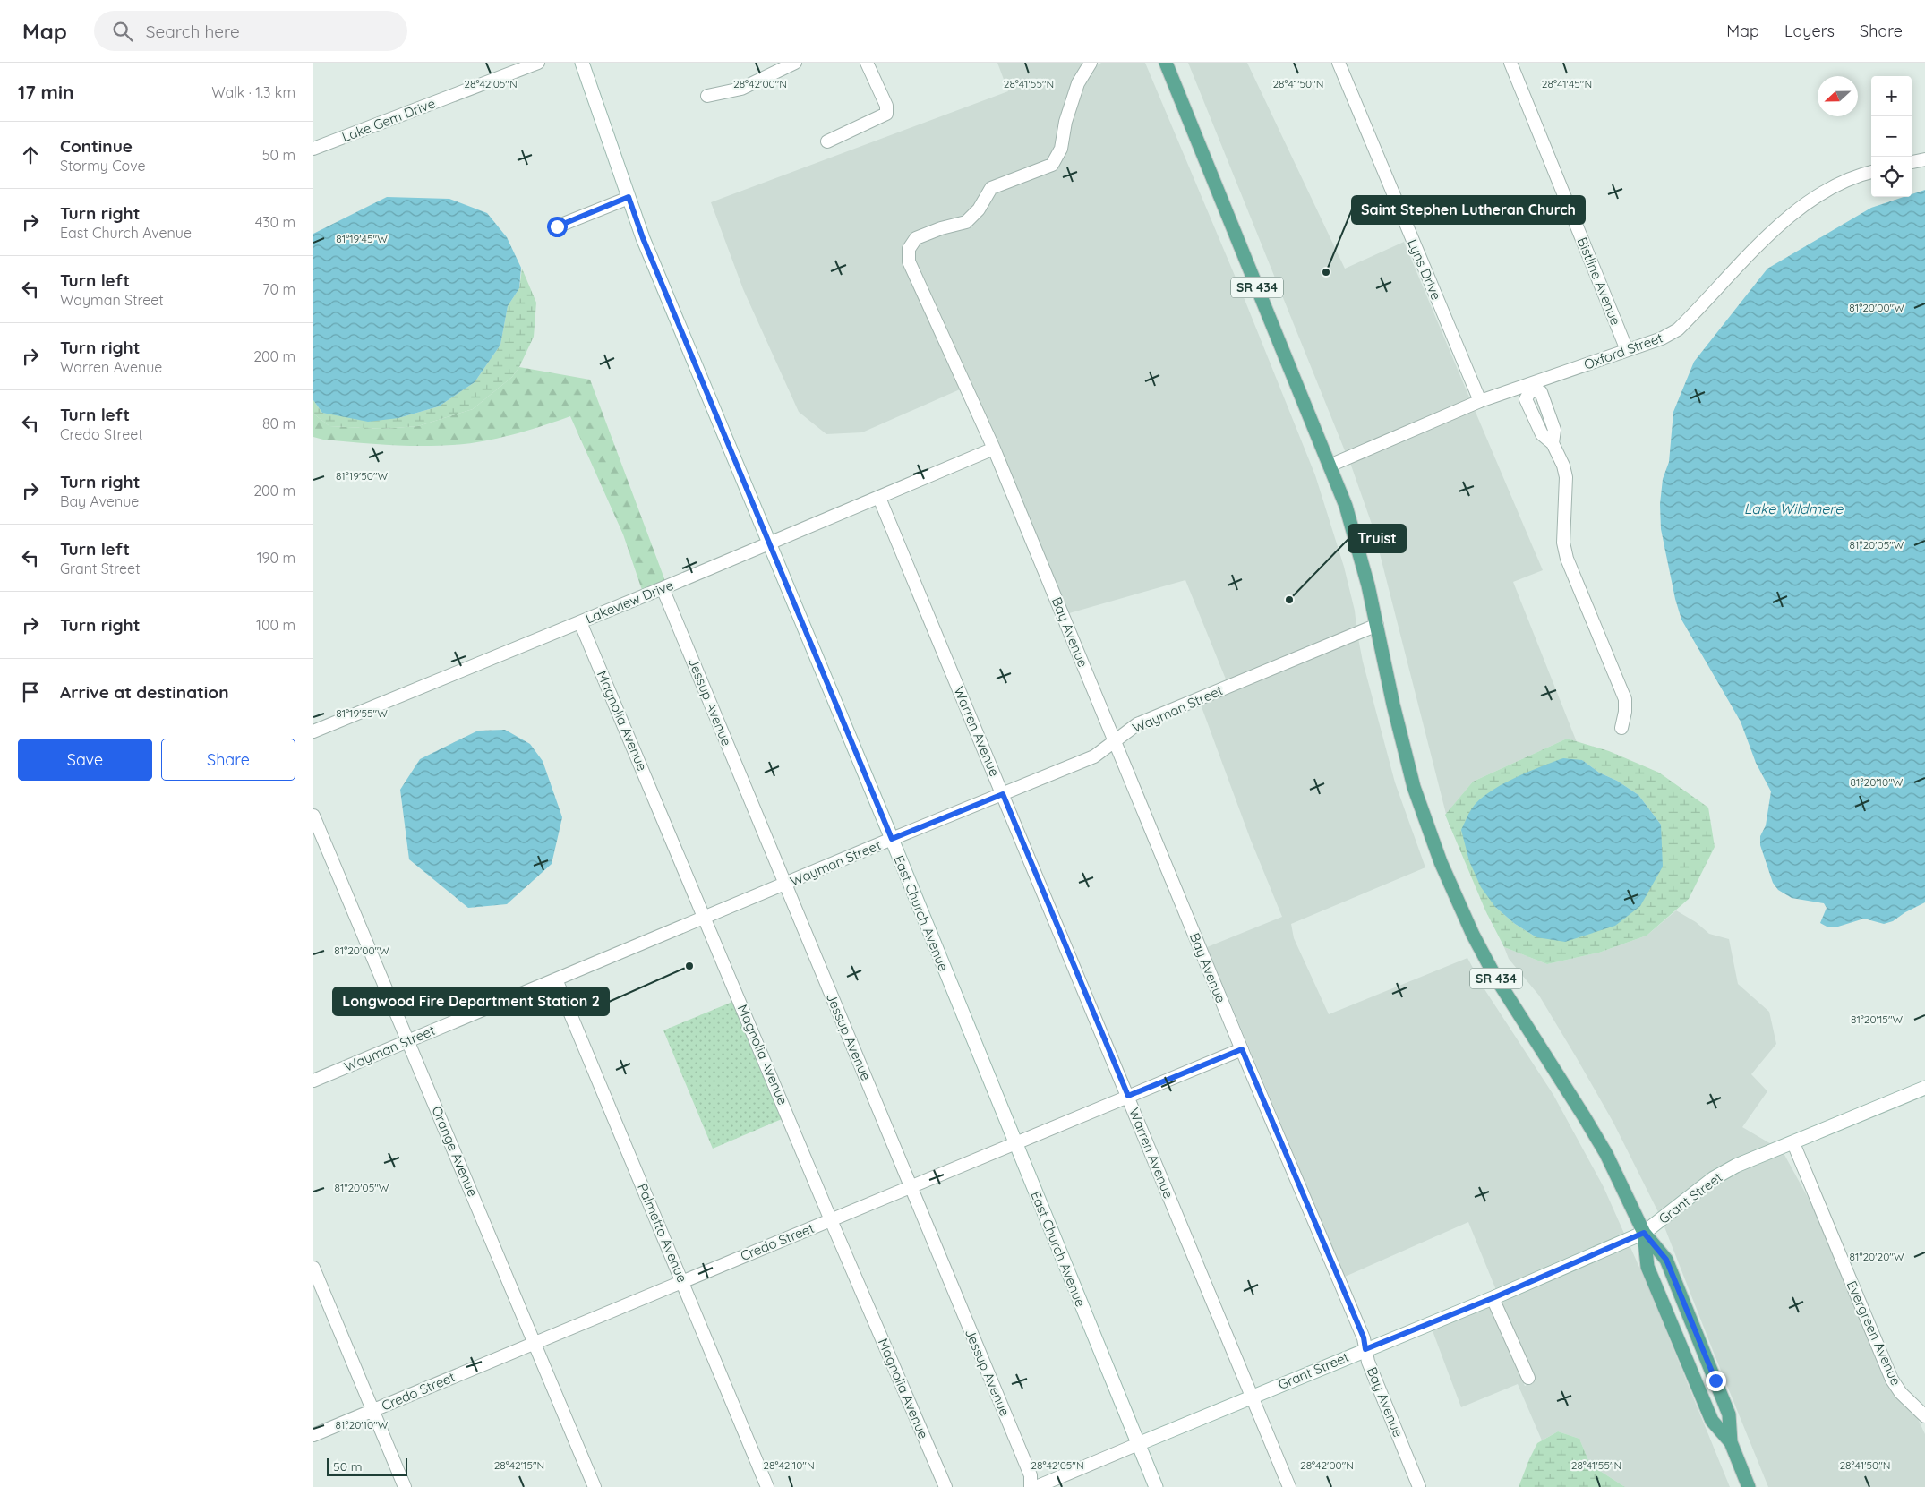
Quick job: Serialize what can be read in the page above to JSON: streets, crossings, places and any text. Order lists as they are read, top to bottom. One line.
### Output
{"streets":{"main road":["SR 434"],"street":["Lake Gem Drive","Lyns Drive","Bistline Avenue","Oxford Street","Lakeview Drive","Bay Avenue","Jessup Avenue","Wayman Street","Magnolia Avenue","Warren Avenue","East Church Avenue","Orange Avenue","Grant Street","Palmetto Avenue","Credo Street","Evergreen Avenue"]},"crossings":[["Lyns Drive","Oxford Street"],["Bistline Avenue","Oxford Street"],["SR 434","Oxford Street"],["SR 434","Wayman Street"],["SR 434","Grant Street"],["Lakeview Drive","Bay Avenue"],["Lakeview Drive","Jessup Avenue"],["Lakeview Drive","Magnolia Avenue"],["Lakeview Drive","Warren Avenue"],["Lakeview Drive","East Church Avenue"],["Bay Avenue","Wayman Street"],["Bay Avenue","Grant Street"],["Bay Avenue","Credo Street"],["Jessup Avenue","Wayman Street"],["Jessup Avenue","Credo Street"],["Wayman Street","Magnolia Avenue"],["Wayman Street","Warren Avenue"],["Wayman Street","East Church Avenue"],["Wayman Street","Orange Avenue"],["Wayman Street","Palmetto Avenue"],["Magnolia Avenue","Credo Street"],["Warren Avenue","Grant Street"],["Warren Avenue","Credo Street"],["East Church Avenue","Grant Street"],["East Church Avenue","Credo Street"],["Orange Avenue","Credo Street"],["Grant Street","Evergreen Avenue"],["Palmetto Avenue","Credo Street"]],"water":["Lake Wildmere"],"places":["Saint Stephen Lutheran Church","Truist","Longwood Fire Department Station 2"],"scale_bar":"50 m","north":"left","page":{"header":"Map","search":"Search here","nav":["Map","Layers","Share"],"heading":["17 min","Walk · 1.3 km"],"map_buttons":["+","−"],"list":[["Continue","Stormy Cove","50 m"],["Turn right","East Church Avenue","430 m"],["Turn left","Wayman Street","70 m"],["Turn right","Warren Avenue","200 m"],["Turn left","Credo Street","80 m"],["Turn right","Bay Avenue","200 m"],["Turn left","Grant Street","190 m"],["Turn right","100 m"],"Arrive at destination"],"buttons":["Save","Share"],"scale":"50 m"},"coordinates":["28°42'05\"N","28°42'00\"N","28°41'55\"N","28°41'50\"N","28°41'45\"N","81°19'45\"W","81°20'00\"W","81°19'50\"W","81°20'05\"W","81°19'55\"W","81°20'10\"W","81°20'15\"W","81°20'20\"W","28°42'15\"N","28°42'10\"N"]}
